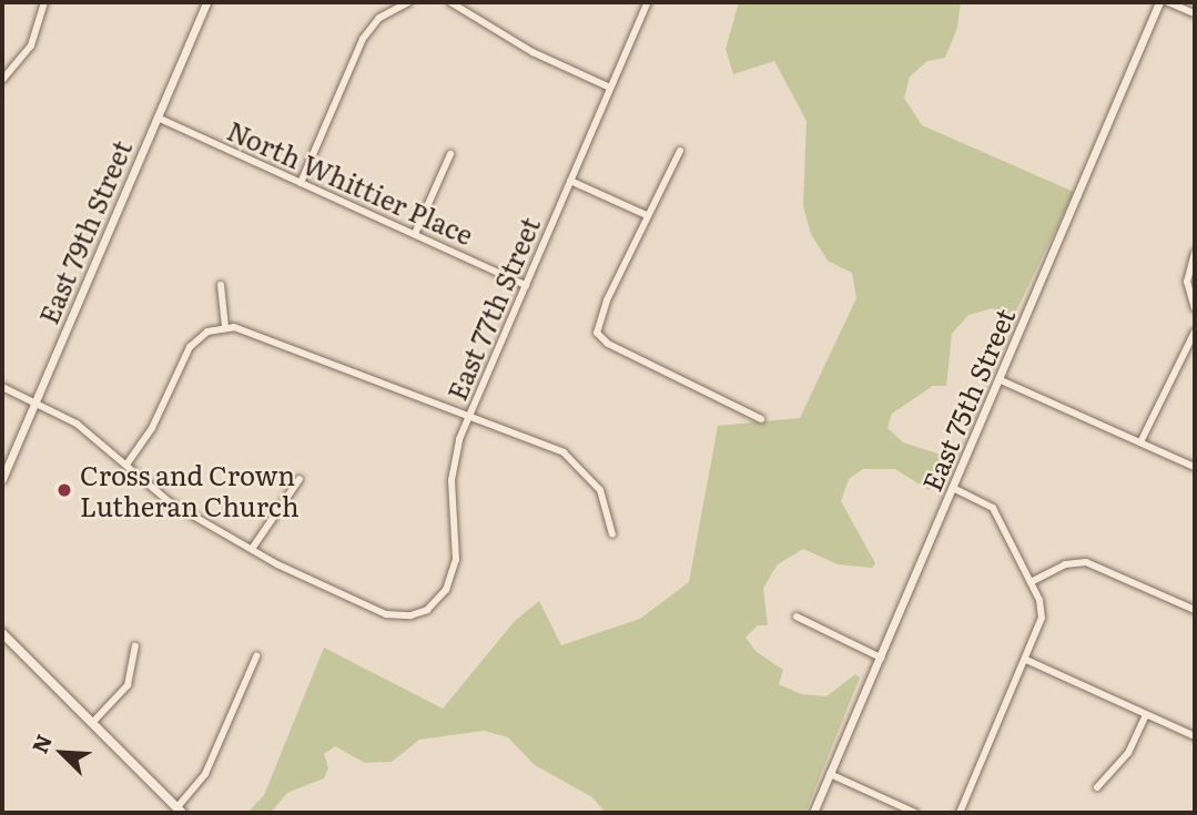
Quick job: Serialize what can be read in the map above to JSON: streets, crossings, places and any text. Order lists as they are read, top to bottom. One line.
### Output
{"streets":{"street":["North Whittier Place","East 79th Street","East 77th Street","East 75th Street"]},"crossings":[["North Whittier Place","East 79th Street"],["North Whittier Place","East 77th Street"]],"places":["Cross and Crown Lutheran Church"],"north":"top left"}
